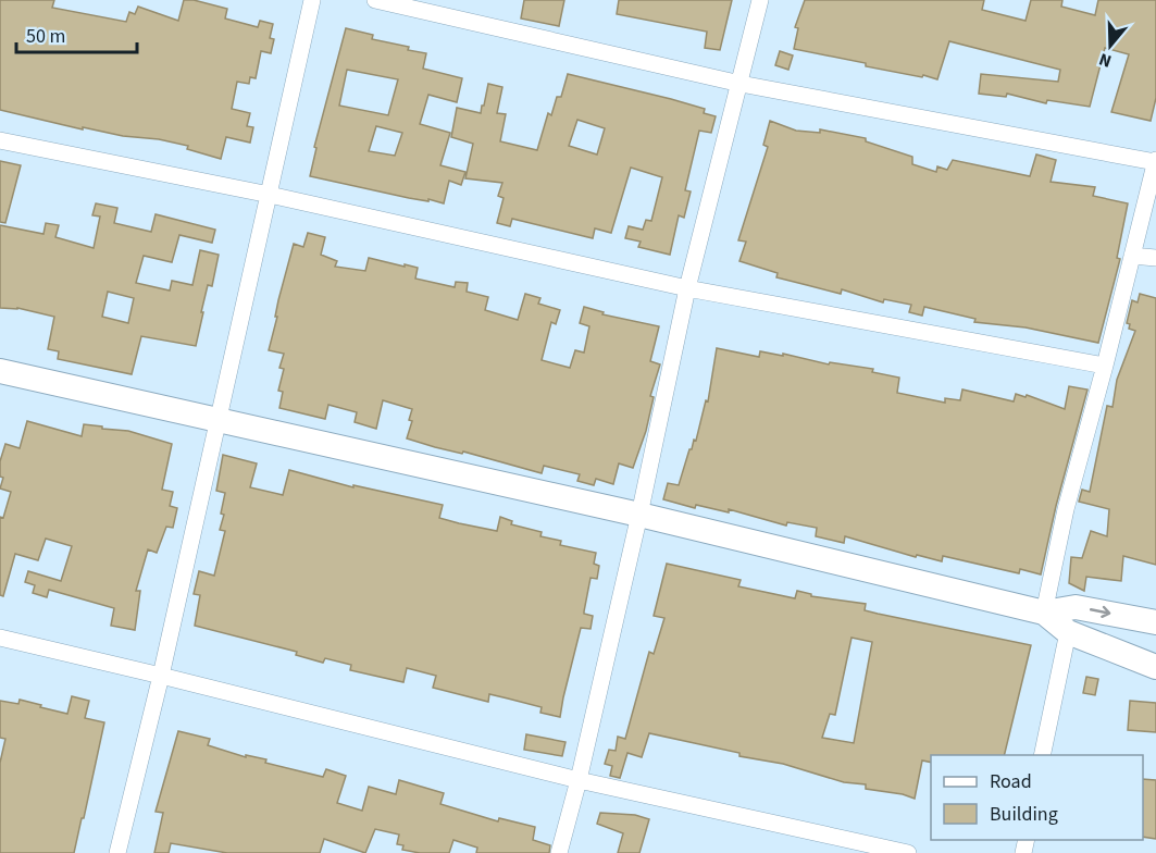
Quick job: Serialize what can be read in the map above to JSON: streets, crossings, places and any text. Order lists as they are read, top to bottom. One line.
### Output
{"legend":["Road","Building"],"scale_bar":"50 m","north":"bottom"}
